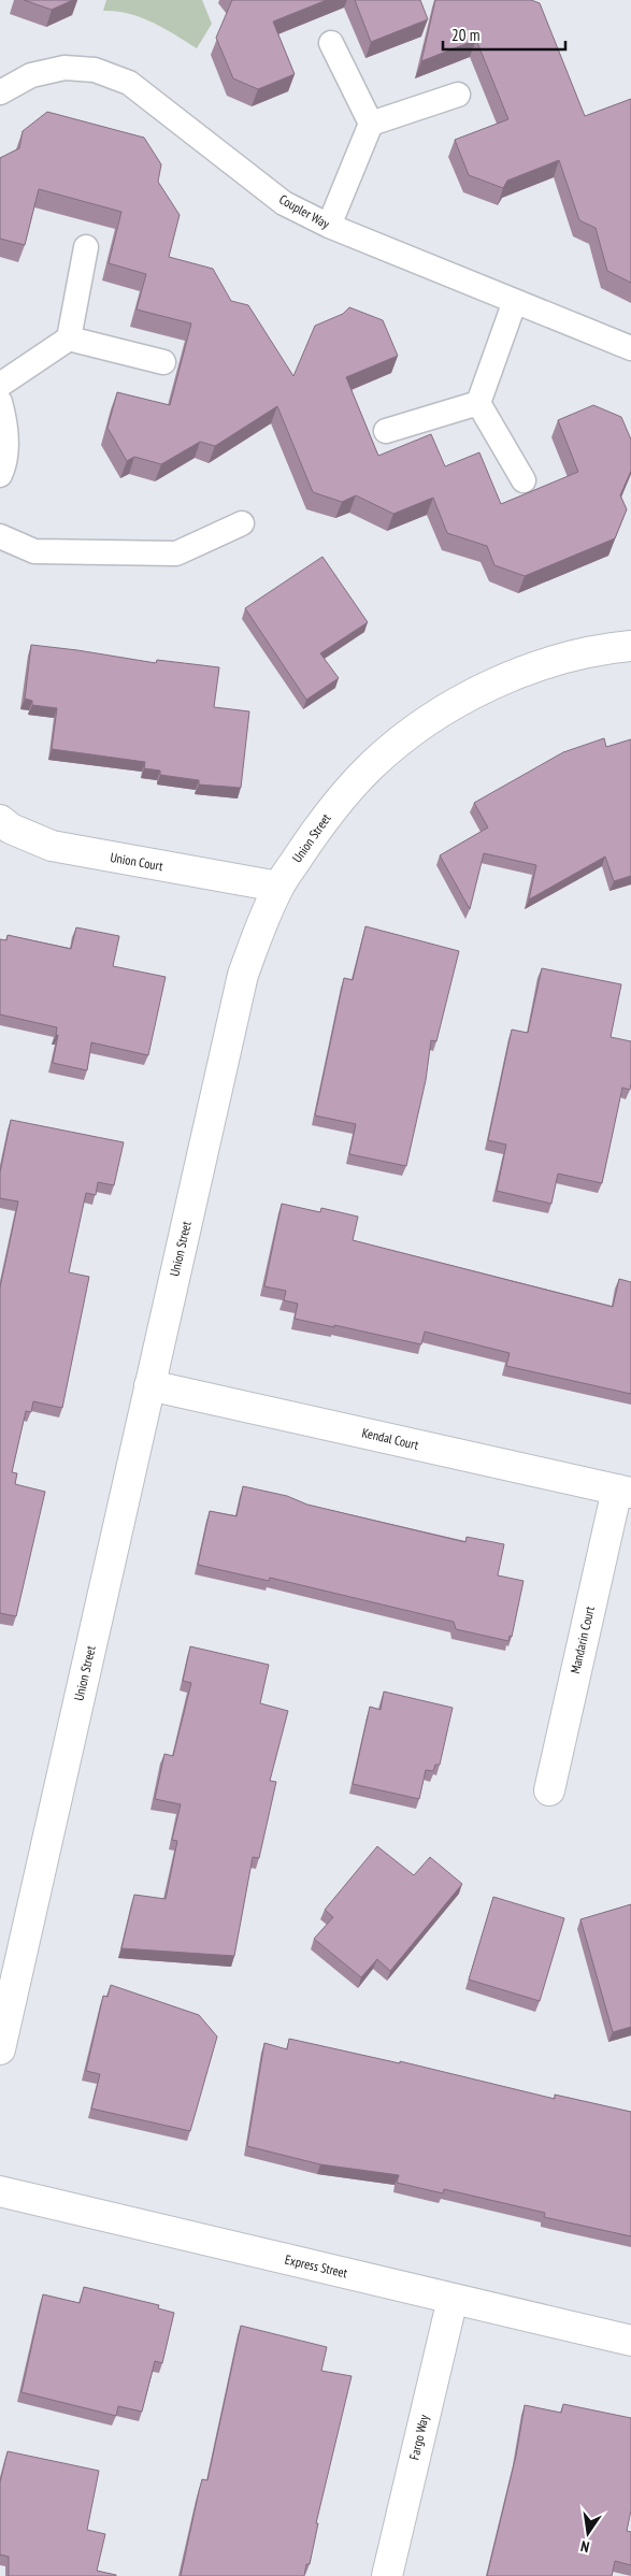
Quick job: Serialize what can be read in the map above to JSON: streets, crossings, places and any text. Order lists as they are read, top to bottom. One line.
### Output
{"streets":{"street":["Union Street","Union Court","Kendal Court","Mandarin Court","Express Street","Fargo Way"],"lane":["Coupler Way"]},"crossings":[["Union Street","Union Court"],["Union Street","Kendal Court"],["Kendal Court","Mandarin Court"],["Express Street","Fargo Way"]],"scale_bar":"20 m","north":"bottom"}
